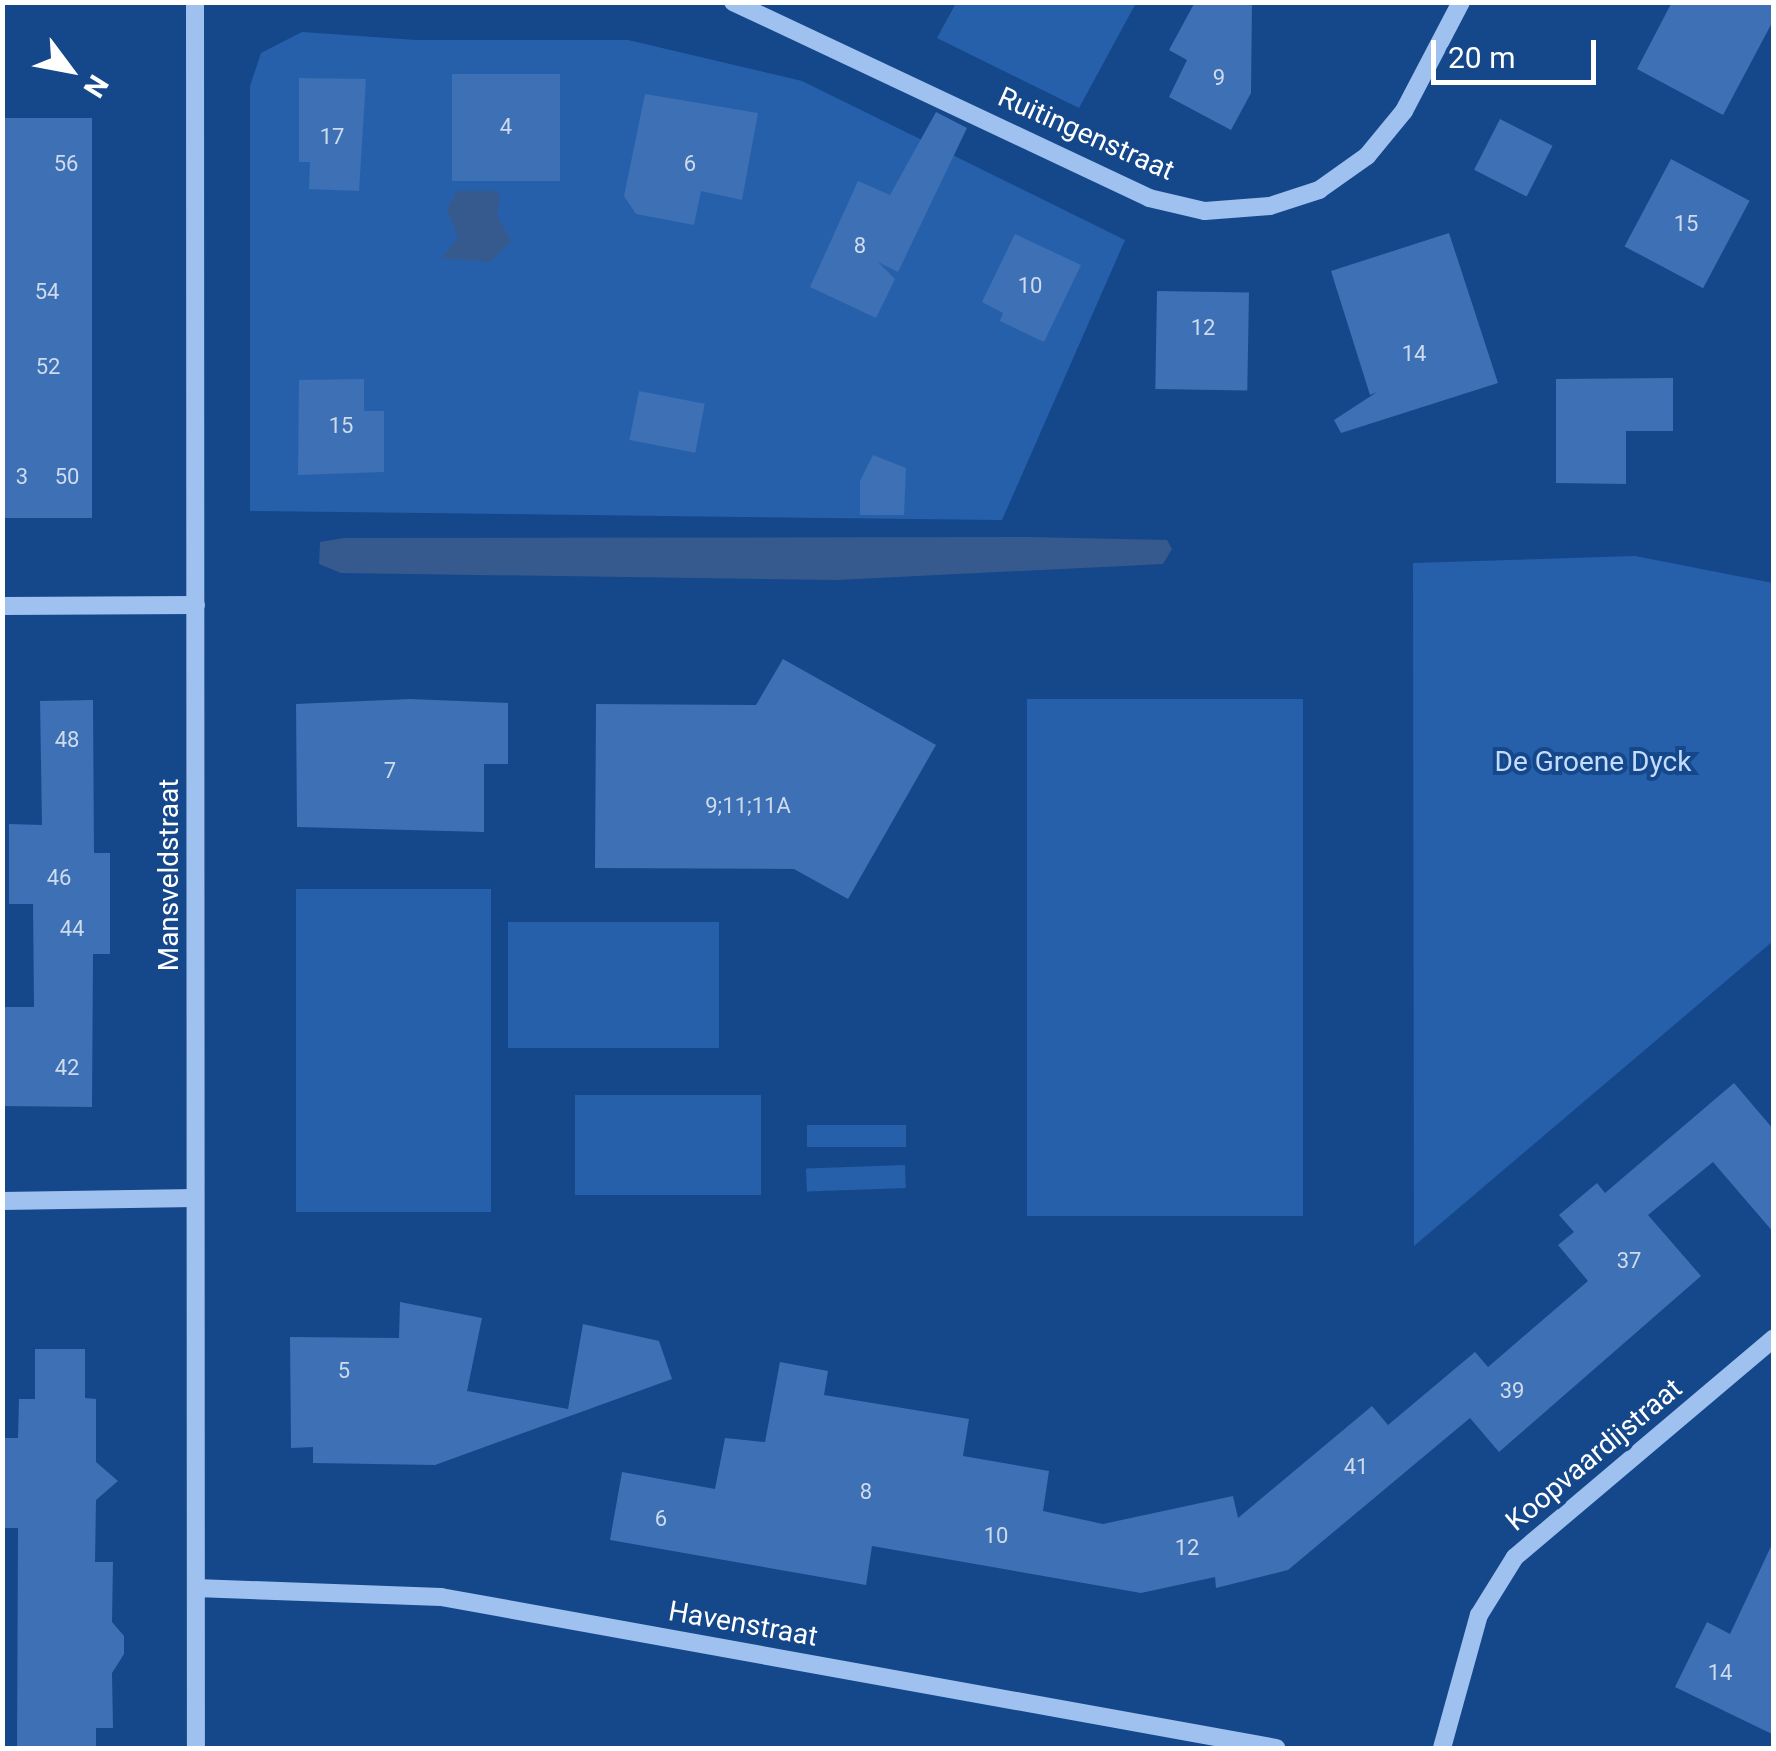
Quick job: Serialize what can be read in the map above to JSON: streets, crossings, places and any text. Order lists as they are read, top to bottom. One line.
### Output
{"streets":{"street":["Ruitingenstraat","Mansveldstraat","Koopvaardijstraat","Havenstraat"]},"crossings":[["Mansveldstraat","Havenstraat"]],"parks":["De Groene Dyck"],"house_numbers":["9","4","17","56","6","15","8","10","54","12","14","52","15","3","50","48","7","9;11;11A","46","44","42","37","5","39","41","8","6","10","12","14"],"scale_bar":"20 m","north":"bottom right"}
